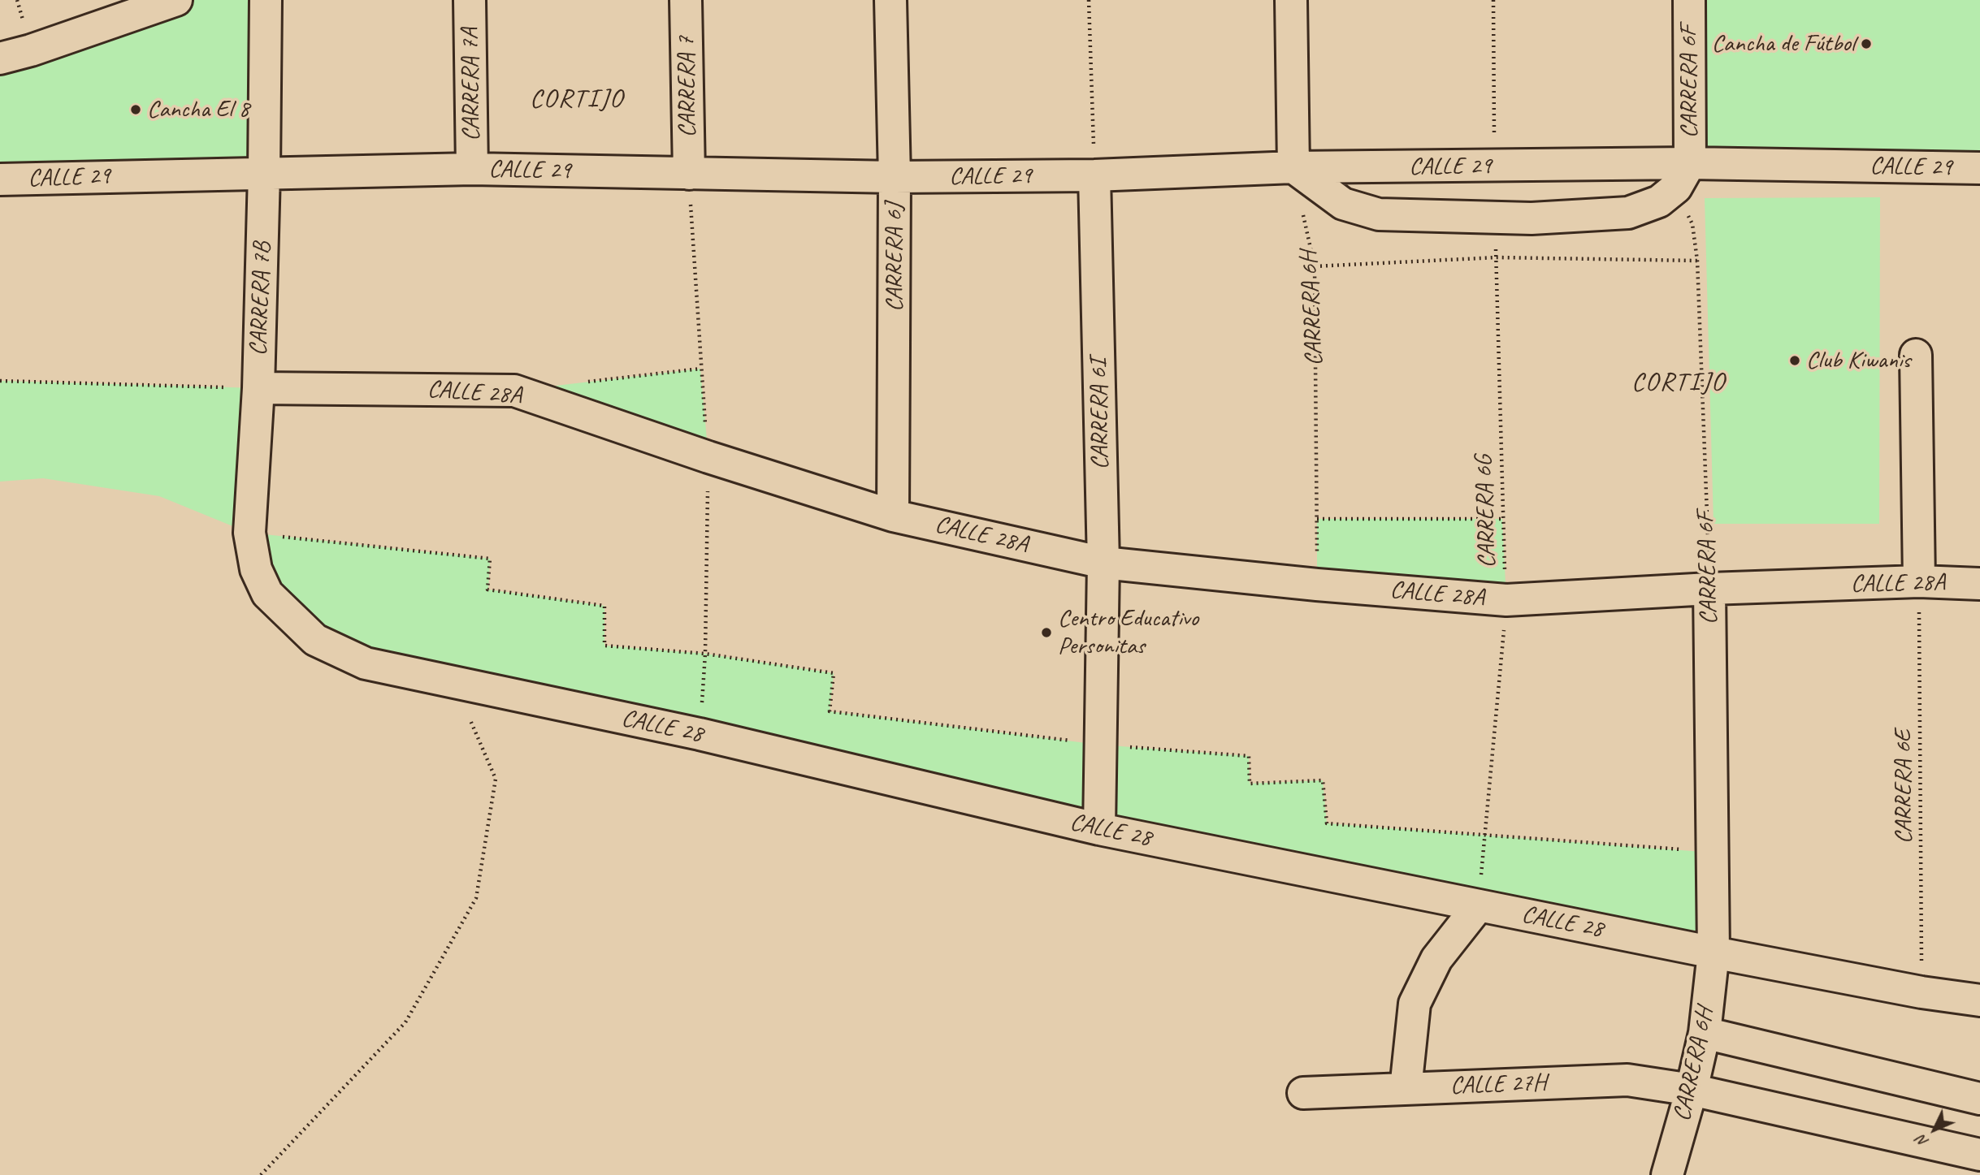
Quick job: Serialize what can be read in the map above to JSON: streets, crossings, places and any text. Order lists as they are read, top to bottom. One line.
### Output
{"streets":{"street":["CARRERA 6F","CARRERA 7A","CARRERA 7","CALLE 29","CARRERA 6J","CARRERA 7B","CARRERA 6H","CALLE 28A","CARRERA 6I","CALLE 28","CALLE 27H"],"path":["CARRERA 6G","CARRERA 6E"]},"crossings":[["CARRERA 6F","CALLE 29"],["CARRERA 6F","CARRERA 6H"],["CARRERA 6F","CALLE 28A"],["CARRERA 6F","CALLE 28"],["CARRERA 7A","CALLE 29"],["CARRERA 7","CALLE 29"],["CALLE 29","CARRERA 6J"],["CALLE 29","CARRERA 7B"],["CALLE 29","CARRERA 6H"],["CALLE 29","CARRERA 6I"],["CARRERA 6J","CALLE 28A"],["CARRERA 7B","CALLE 28A"],["CARRERA 7B","CALLE 28"],["CARRERA 6H","CALLE 28A"],["CARRERA 6H","CALLE 28"],["CARRERA 6H","CALLE 27H"],["CALLE 28A","CARRERA 6I"],["CALLE 28A","CARRERA 6G"],["CALLE 28A","CARRERA 6E"],["CARRERA 6I","CALLE 28"],["CARRERA 6G","CALLE 28"],["CALLE 28","CARRERA 6E"]],"districts":["CORTIJO","CORTIJO"],"places":["Cancha de Fútbol","Cancha El 8","Club Kiwanis","Centro Educativo Personitas"],"north":"bottom left"}
